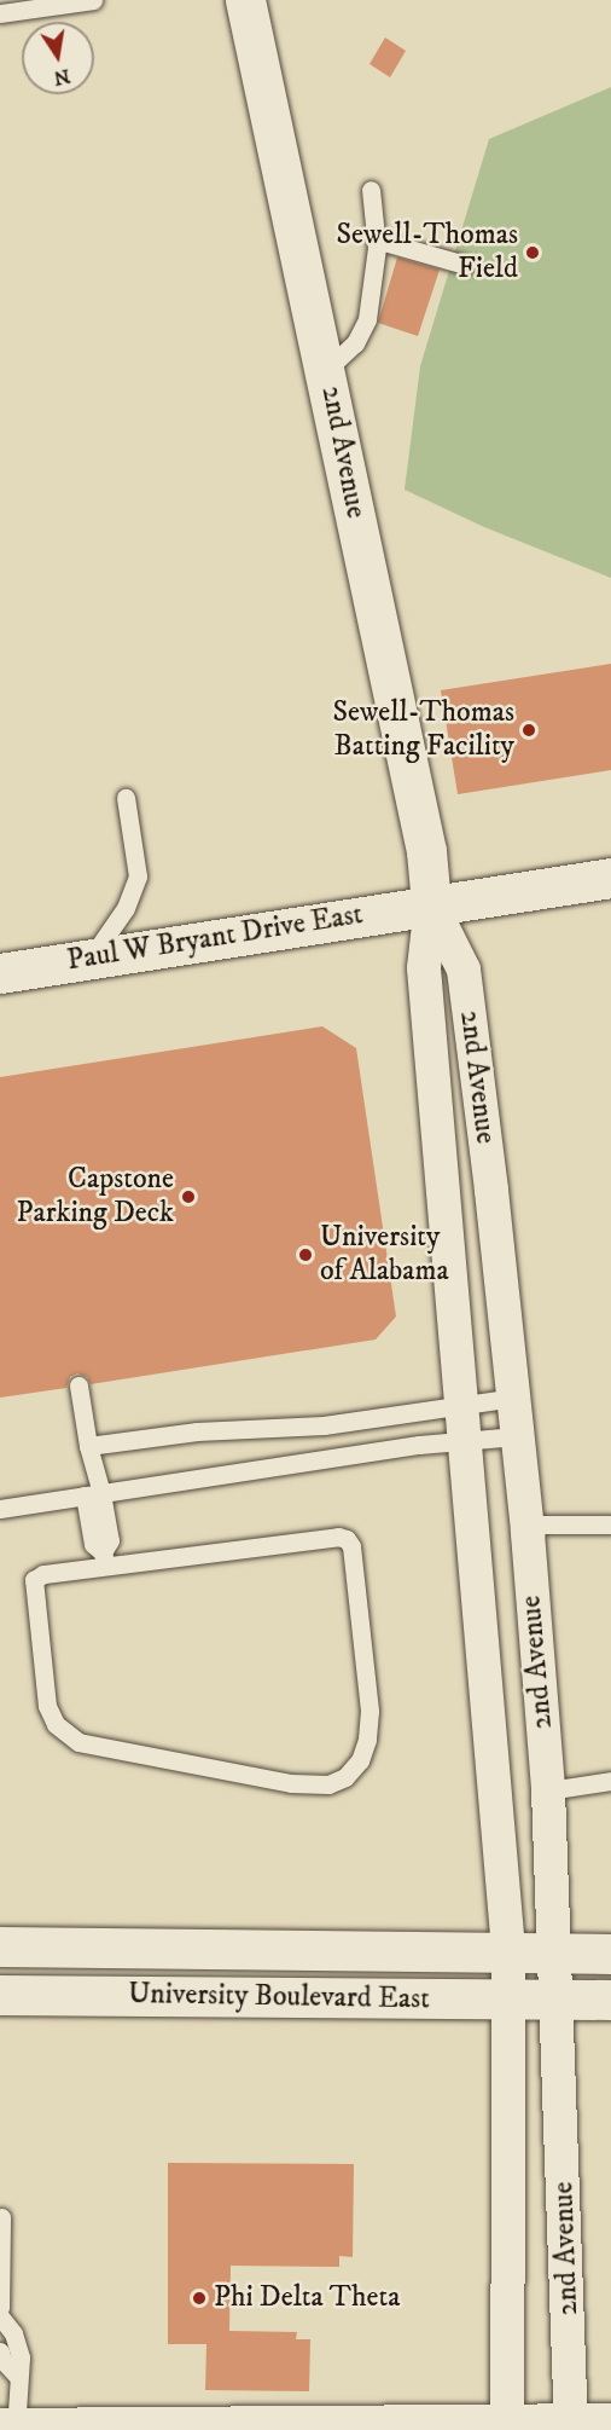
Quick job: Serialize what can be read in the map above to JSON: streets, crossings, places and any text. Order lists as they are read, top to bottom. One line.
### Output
{"streets":{"main road":["2nd Avenue","Paul W Bryant Drive East","University Boulevard East"]},"crossings":[["2nd Avenue","Paul W Bryant Drive East"],["2nd Avenue","University Boulevard East"]],"places":["Sewell-Thomas Field","Sewell-Thomas Batting Facility","Capstone Parking Deck","University of Alabama","Phi Delta Theta"],"north":"bottom"}
